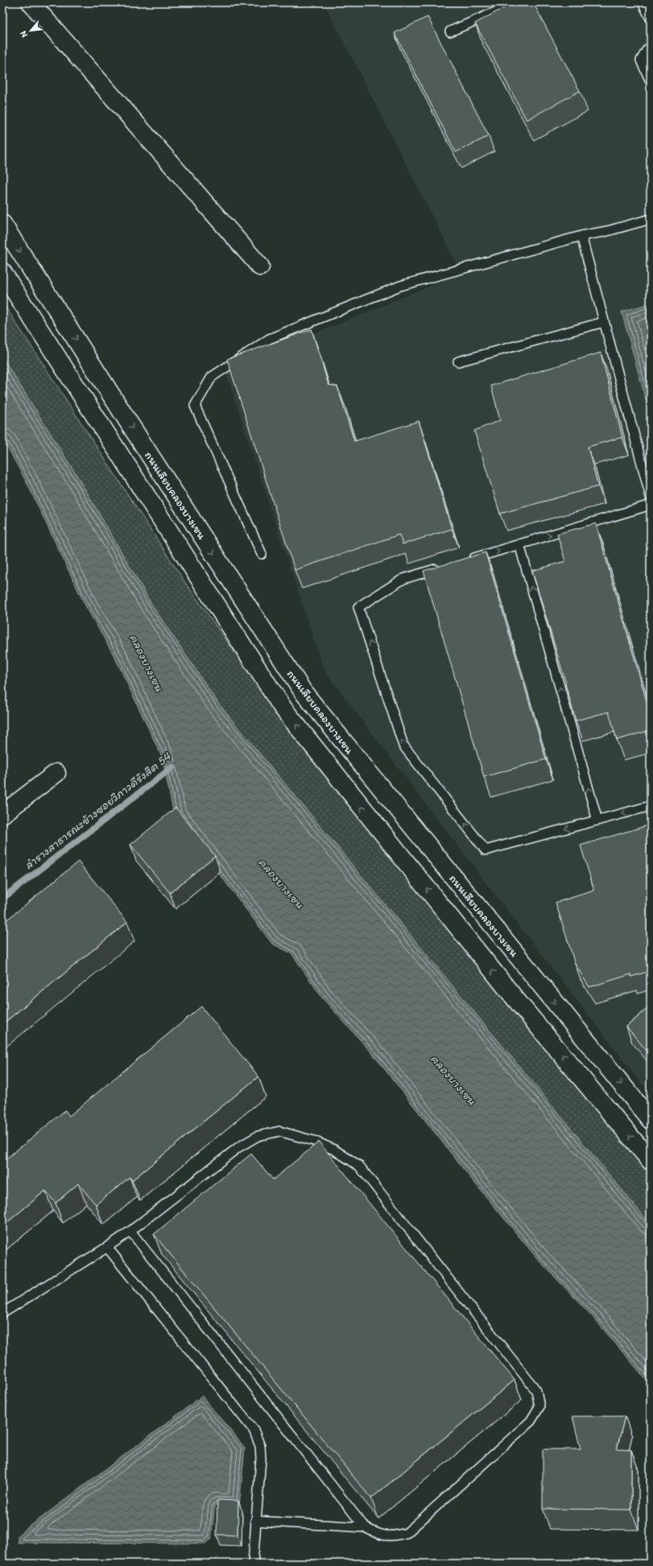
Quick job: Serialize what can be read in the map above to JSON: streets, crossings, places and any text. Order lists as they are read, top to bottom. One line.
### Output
{"streets":{"main road":["ถนนเลียบคลองบางเขน"]},"water":["คลองบางเขน","ลำรางสาธารณะข้างซอยวิภาวดีรังสิต 54"],"north":"bottom left"}
